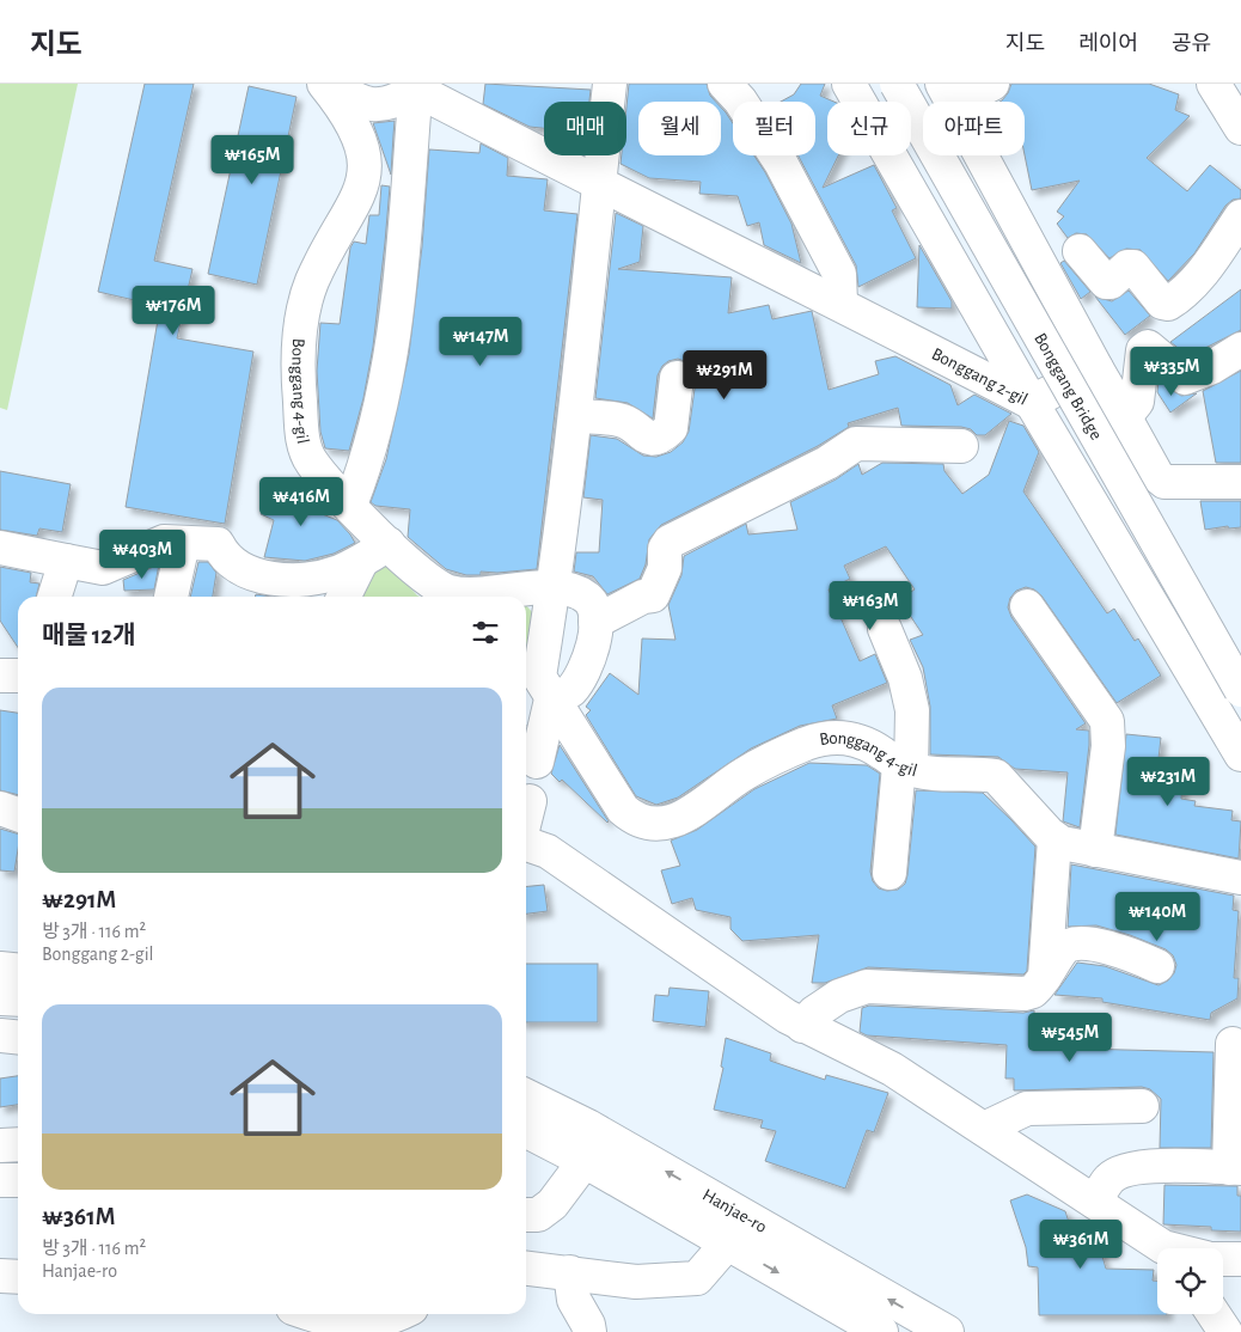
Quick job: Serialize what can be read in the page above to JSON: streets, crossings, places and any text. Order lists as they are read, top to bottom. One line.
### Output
{"streets":{"street":["Bonggang 2-gil","Bonggang Bridge","Bonggang 4-gil","Hanjae-ro"]},"page":{"header":"지도","nav":["지도","레이어","공유"],"chip":["매매","월세","필터","신규","아파트"],"price":["₩165M","₩176M","₩147M","₩335M","₩291M","₩416M","₩403M","₩163M","₩231M","₩140M","₩545M","₩361M"],"heading":"매물 12개","list":[{"name":"₩291M","note":"방 3개 · 116 m² · Bonggang 2-gil"},{"name":"₩361M","note":"방 3개 · 116 m² · Hanjae-ro"}]}}
